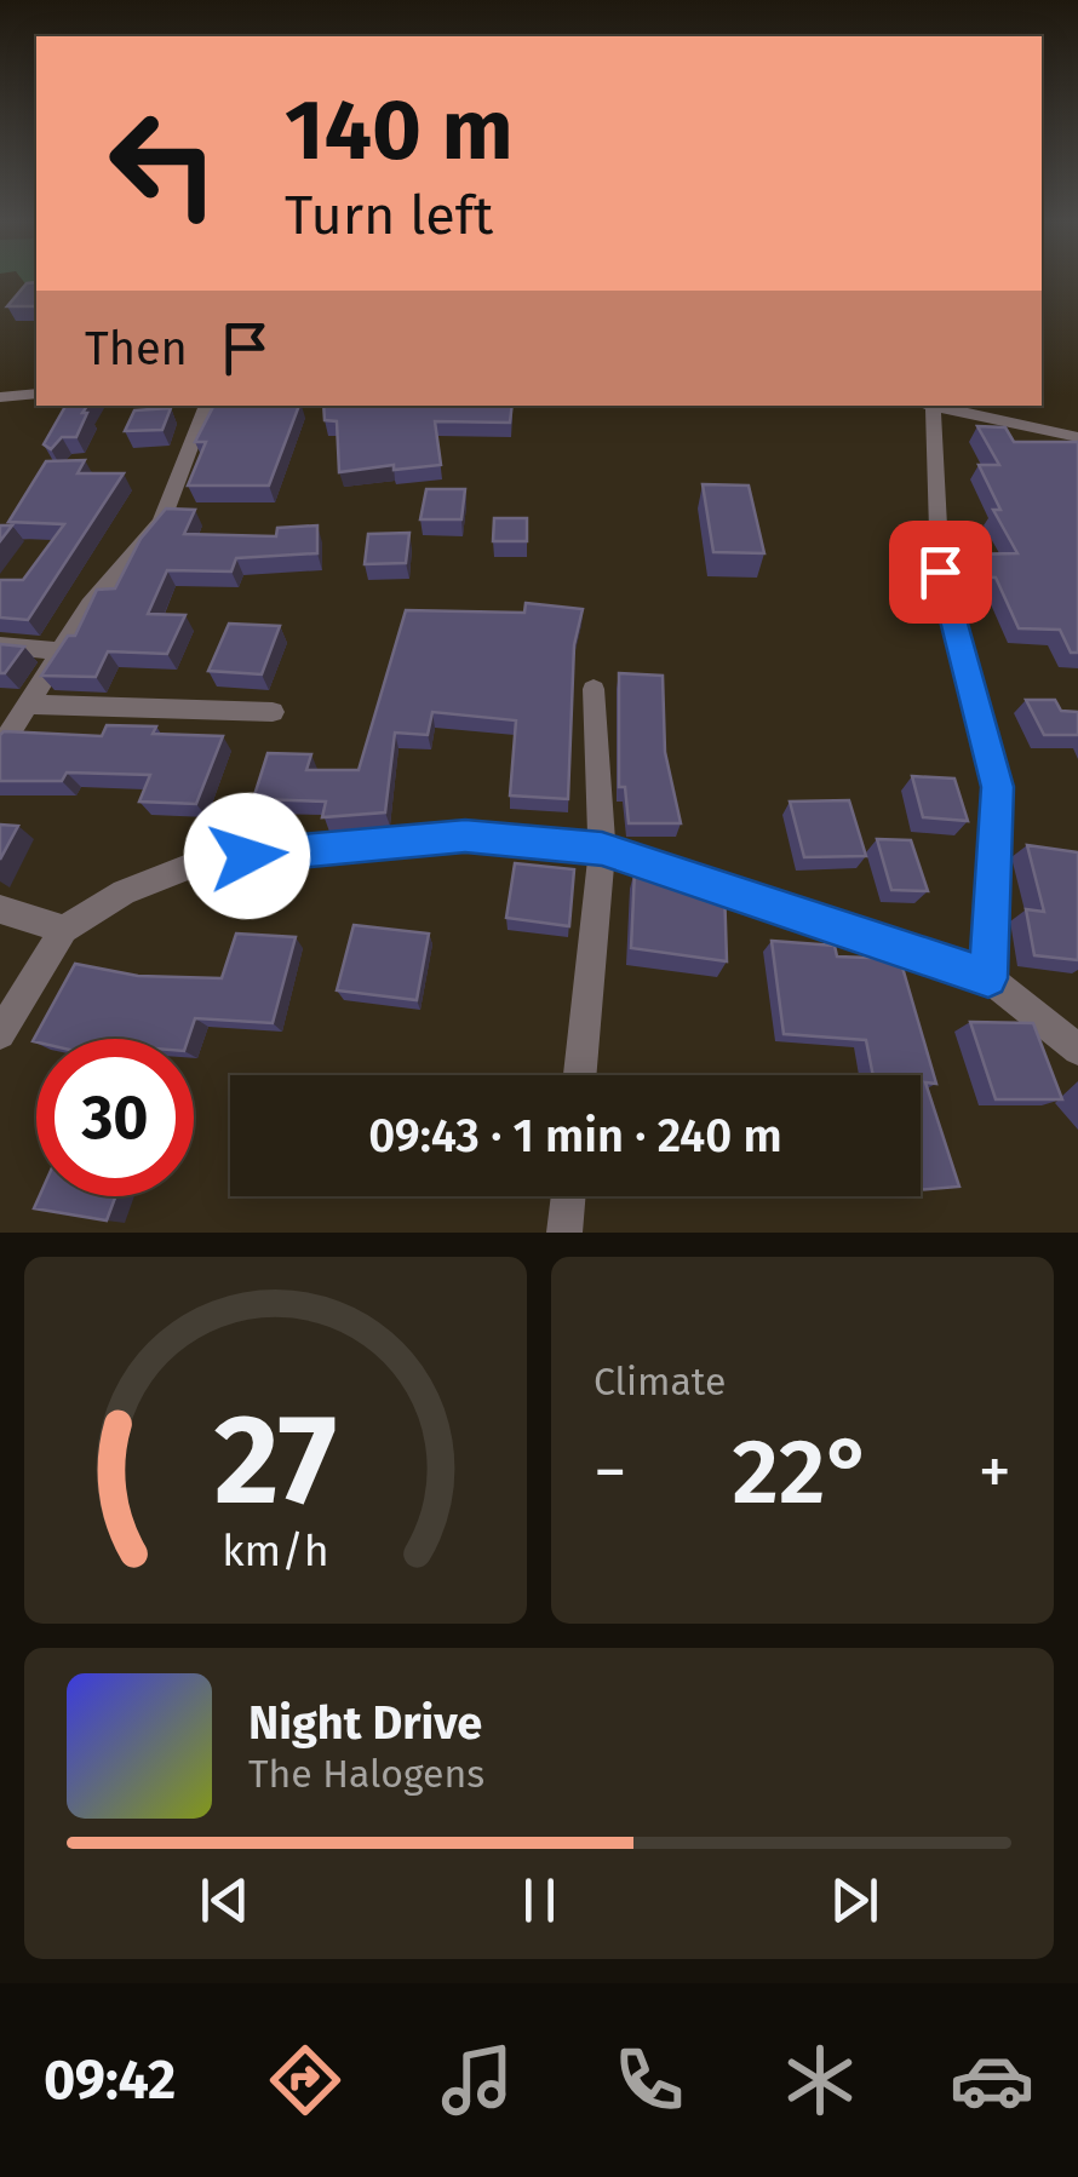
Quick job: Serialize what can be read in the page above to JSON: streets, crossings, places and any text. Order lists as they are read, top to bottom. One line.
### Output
{"page":{"turn":["140 m","Turn left"],"then":"Then","limit":"30","trip":"09:43 · 1 min · 240 m","tile":"Climate","heat":["−","22°","+"],"song":["Night Drive","The Halogens"],"tabs":"09:42","gauge":["27","km/h"]}}
